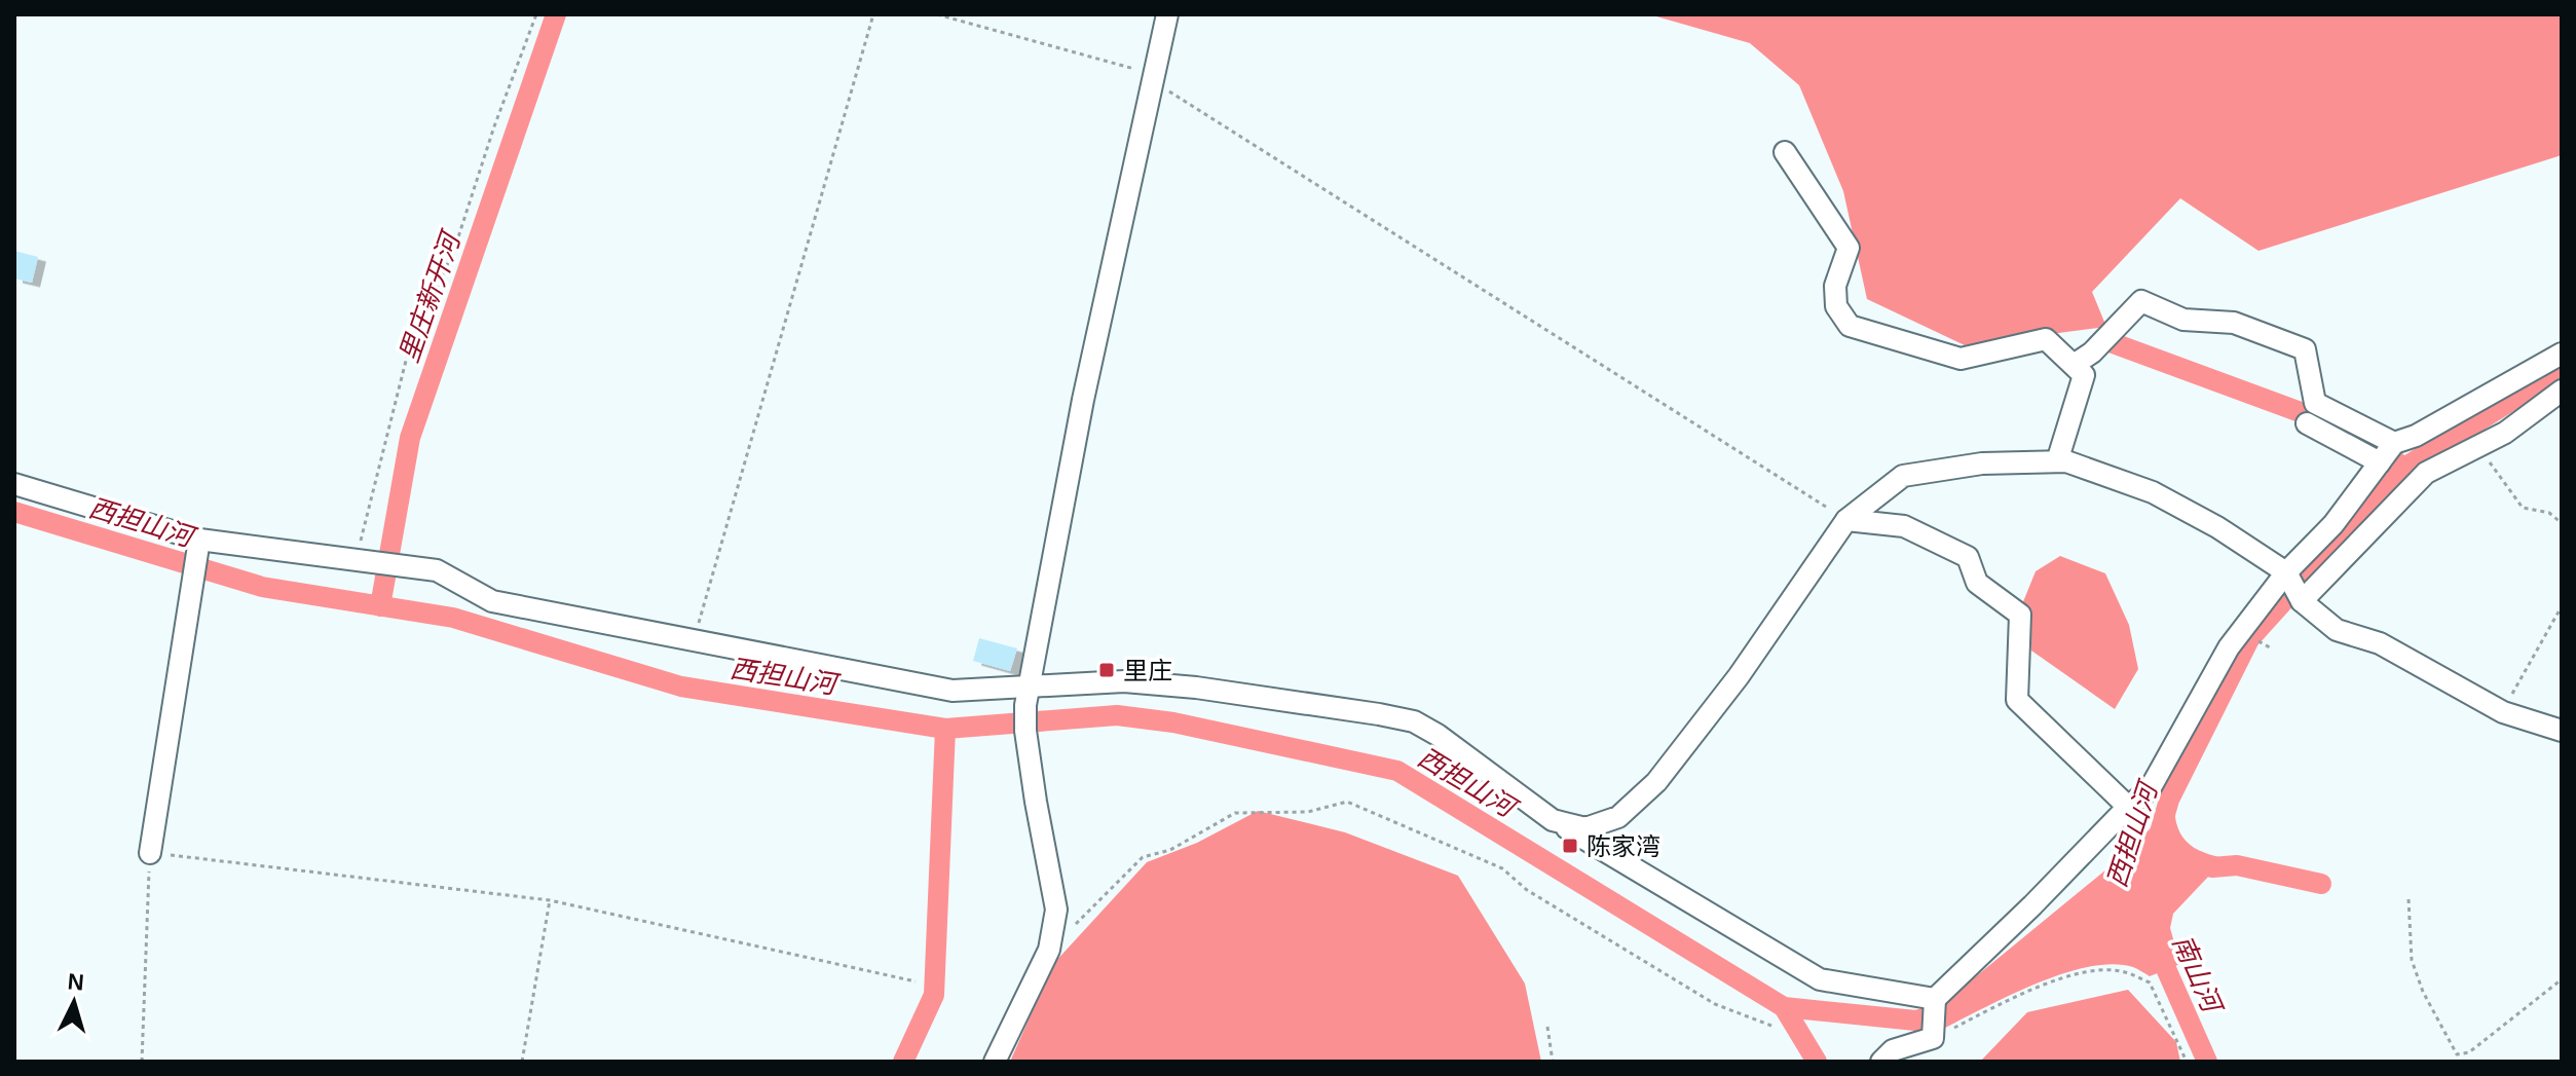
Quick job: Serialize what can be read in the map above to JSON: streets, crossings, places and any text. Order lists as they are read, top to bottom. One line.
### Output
{"water":["里庄新开河","西担山河","南山河"],"places":{"transit":["里庄","陈家湾"]},"north":"top"}
